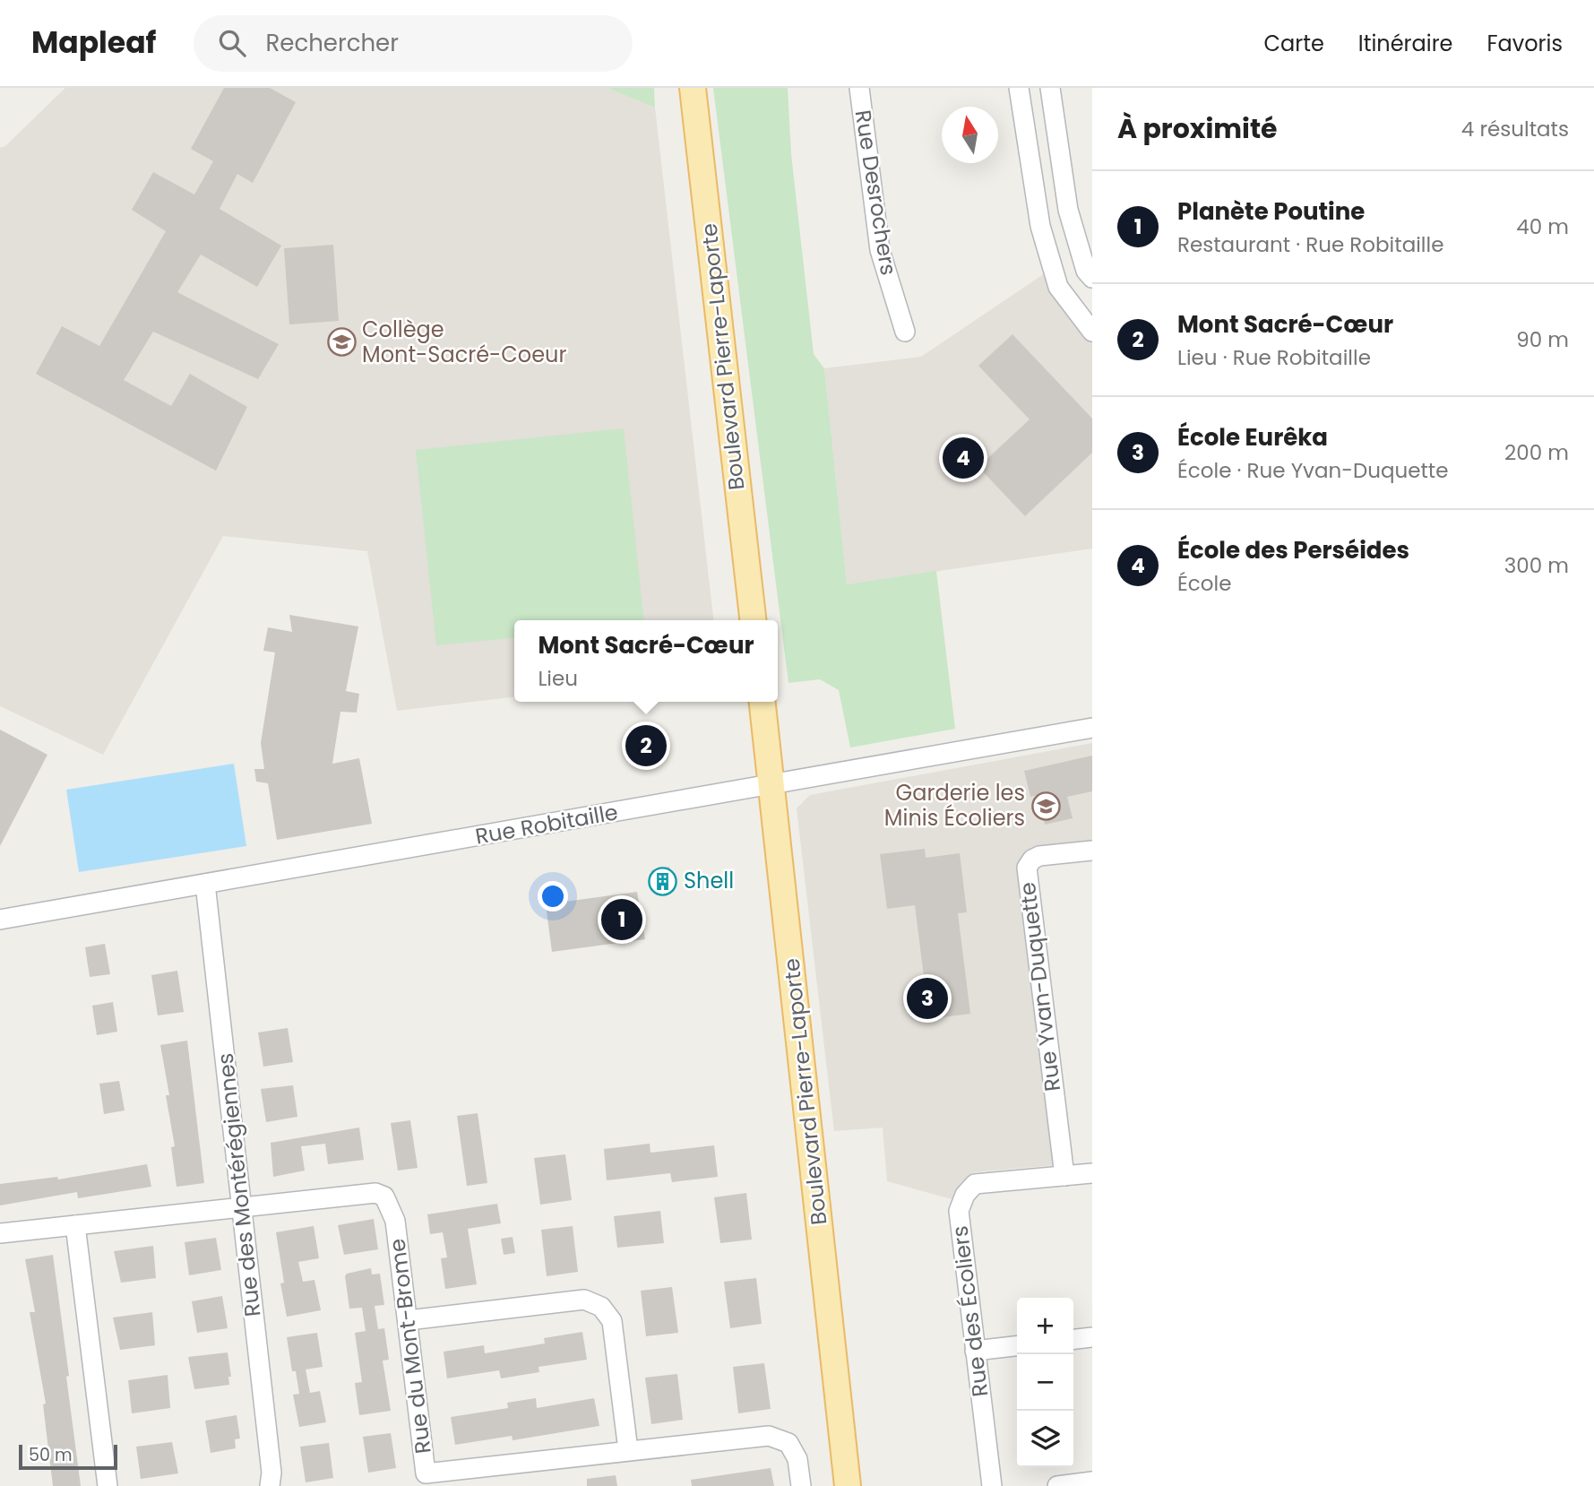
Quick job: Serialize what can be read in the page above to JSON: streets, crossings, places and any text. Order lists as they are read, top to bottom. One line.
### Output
{"streets":{"main road":["Boulevard Pierre-Laporte"],"street":["Rue Desrochers","Rue Robitaille","Rue Yvan-Duquette","Rue des Montérégiennes","Rue des Écoliers","Rue du Mont-Brome"]},"crossings":[["Boulevard Pierre-Laporte","Rue Robitaille"],["Rue Robitaille","Rue des Montérégiennes"],["Rue Yvan-Duquette","Rue des Écoliers"],["Rue des Montérégiennes","Rue du Mont-Brome"]],"places":{"school or university":["Collège Mont-Sacré-Coeur","Garderie les Minis Écoliers"],"building":["Shell"]},"scale_bar":"50 m","north":"top","page":{"header":"Mapleaf","search":"Rechercher","nav":["Carte","Itinéraire","Favoris"],"heading":["À proximité","4 résultats"],"list":[{"mark":"1","name":"Planète Poutine","note":"Restaurant · Rue Robitaille","value":"40 m"},{"mark":"2","name":"Mont Sacré-Cœur","note":"Lieu · Rue Robitaille","value":"90 m"},{"mark":"3","name":"École Eurêka","note":"École · Rue Yvan-Duquette","value":"200 m"},{"mark":"4","name":"École des Perséides","note":"École","value":"300 m"}],"pins":["4","2","1","3"],"popup":["Mont Sacré-Cœur","Lieu"],"map_buttons":["+","−"],"scale":"50 m"}}
